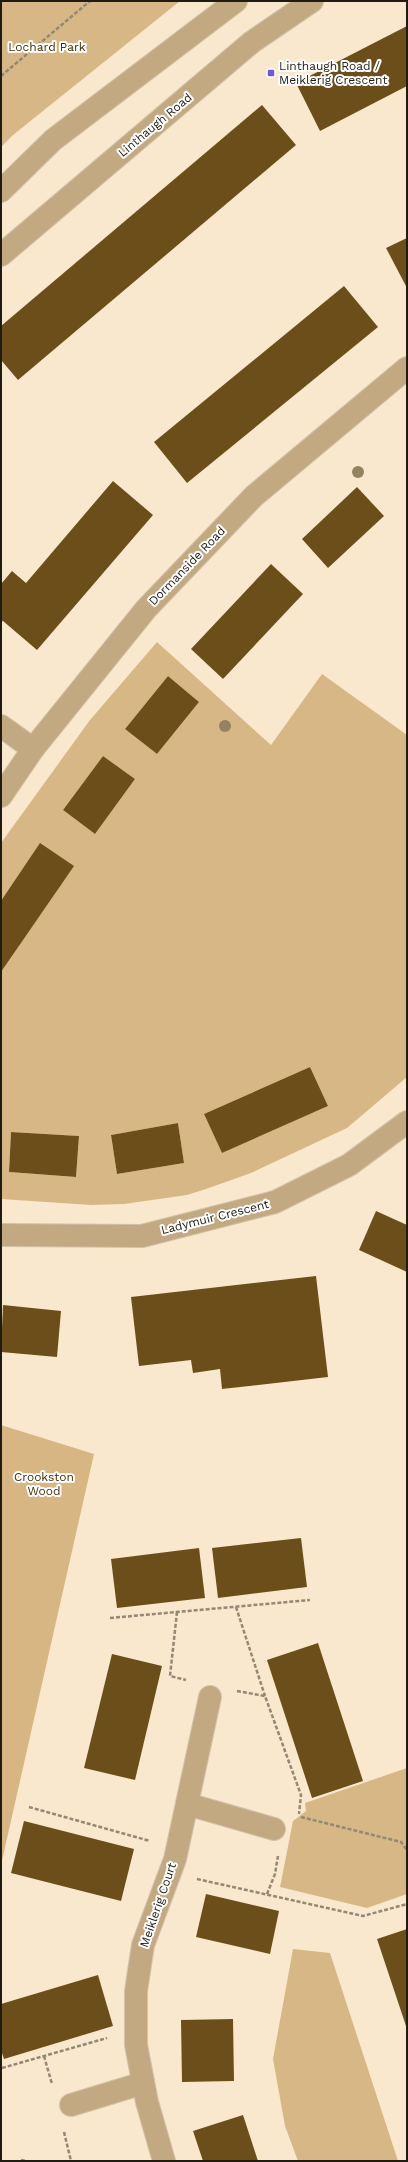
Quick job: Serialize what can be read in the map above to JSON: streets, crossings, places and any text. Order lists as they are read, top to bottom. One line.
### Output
{"streets":{"street":["Linthaugh Road","Dormanside Road","Ladymuir Crescent","Meiklerig Court"]},"parks":["Lochard Park","Crookston Wood"],"places":{"transit":["Linthaugh Road / Meiklerig Crescent"]}}
